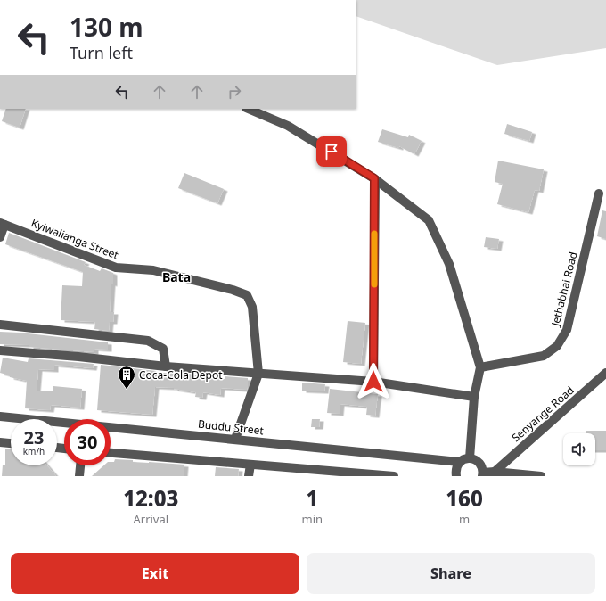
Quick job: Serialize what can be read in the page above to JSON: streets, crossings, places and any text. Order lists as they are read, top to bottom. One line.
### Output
{"streets":{"street":["Kyiwalianga Street","Jethabhai Road","Senyange Road","Buddu Street"]},"crossings":[["Kyiwalianga Street","Buddu Street"]],"districts":["Bata"],"places":{"building":["Coca-Cola Depot"]},"page":{"turn":["130 m","Turn left"],"speed":"23 km/h","limit":"30","eta":["12:03","Arrival","1","min","160","m"],"buttons":["Exit","Share"]}}
